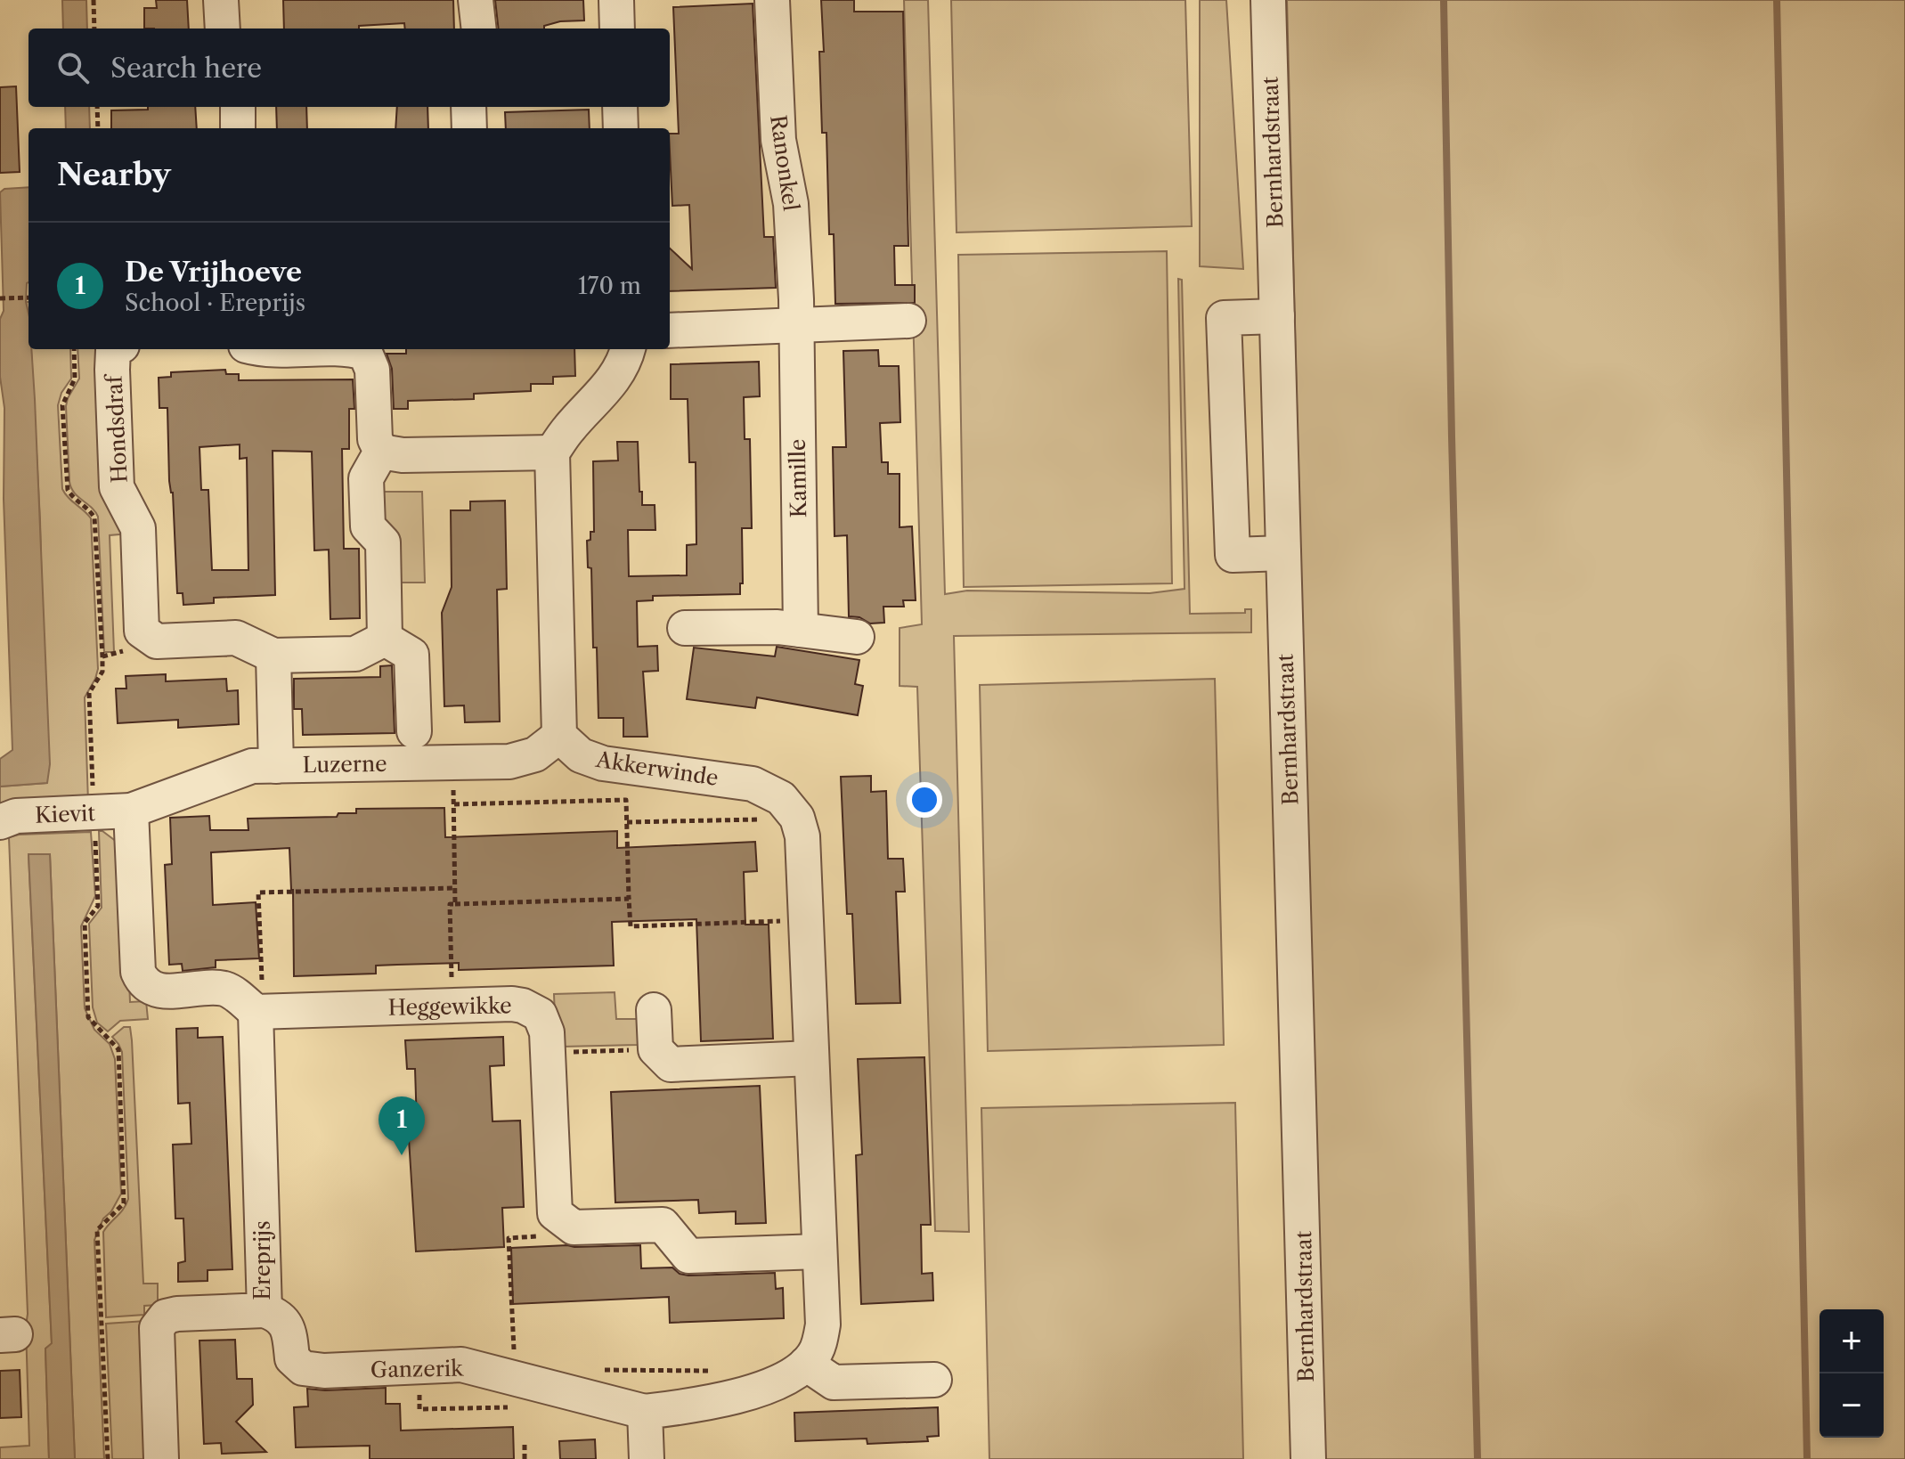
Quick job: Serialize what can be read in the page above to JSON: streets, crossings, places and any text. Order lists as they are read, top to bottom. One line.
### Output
{"streets":{"street":["Bernhardstraat","Ranonkel","Hondsdraf","Kamille","Luzerne","Akkerwinde","Kievit","Heggewikke","Ereprijs","Ganzerik"]},"crossings":[["Ranonkel","Kamille"],["Luzerne","Akkerwinde"],["Luzerne","Kievit"],["Heggewikke","Ereprijs"],["Ereprijs","Ganzerik"]],"page":{"search":"Search here","heading":"Nearby","list":[{"mark":"1","name":"De Vrijhoeve","note":"School · Ereprijs","value":"170 m"}],"pins":"1","map_buttons":["+","−"]}}
